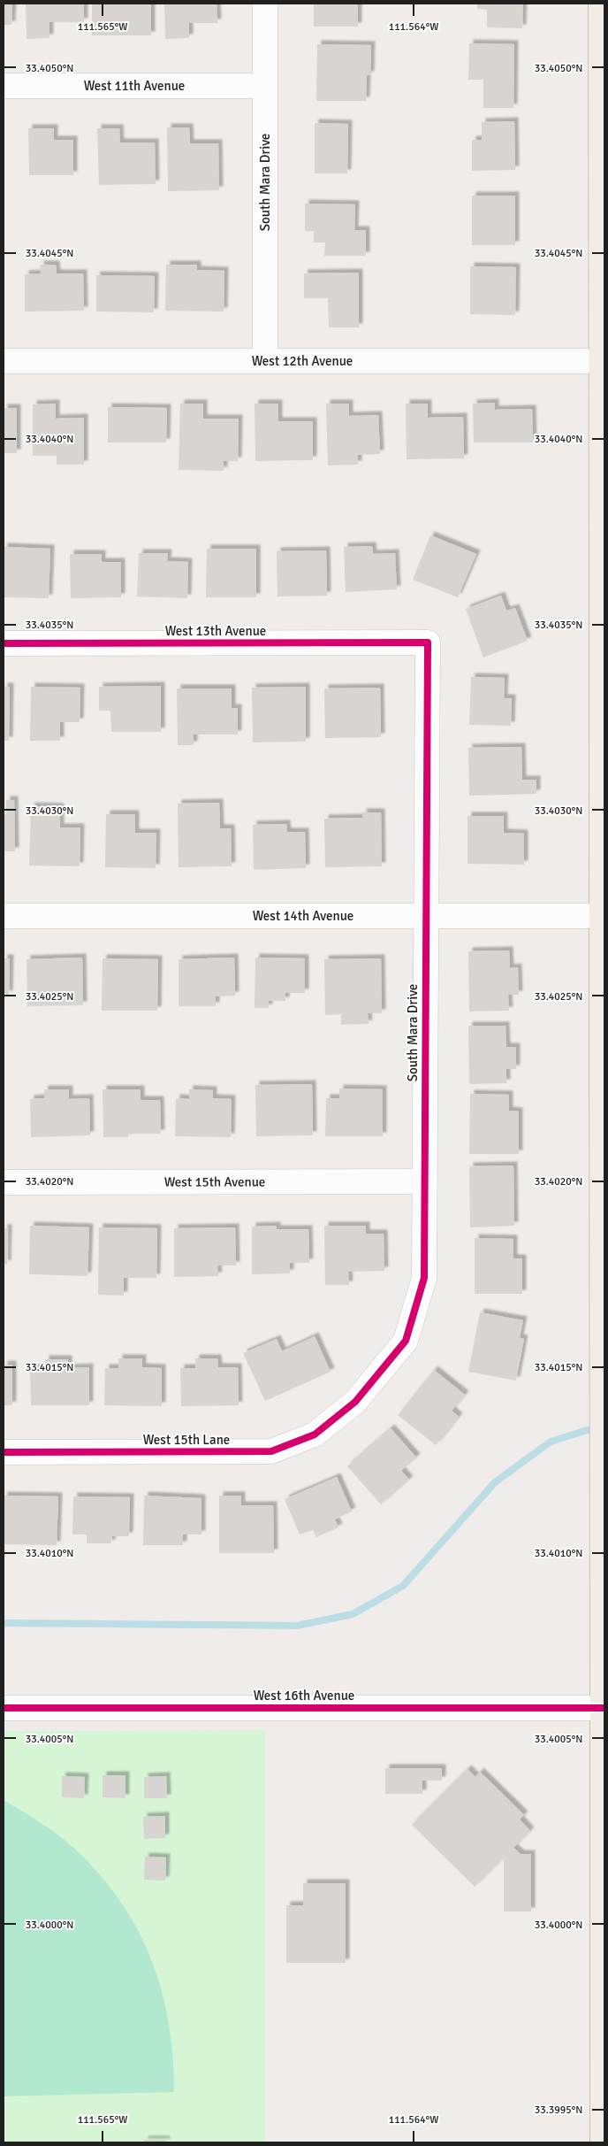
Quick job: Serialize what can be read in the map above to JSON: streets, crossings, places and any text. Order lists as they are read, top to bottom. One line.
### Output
{"streets":{"street":["West 11th Avenue","South Mara Drive","West 12th Avenue","West 13th Avenue","West 14th Avenue","West 15th Avenue","West 15th Lane","West 16th Avenue"]},"crossings":[["West 11th Avenue","South Mara Drive"],["South Mara Drive","West 12th Avenue"],["South Mara Drive","West 13th Avenue"],["South Mara Drive","West 14th Avenue"],["South Mara Drive","West 15th Avenue"],["South Mara Drive","West 15th Lane"]],"coordinates":["111.565°W","111.564°W","33.4050°N","33.4045°N","33.4040°N","33.4035°N","33.4030°N","33.4025°N","33.4020°N","33.4015°N","33.4010°N","33.4005°N","33.4000°N","33.3995°N"]}
